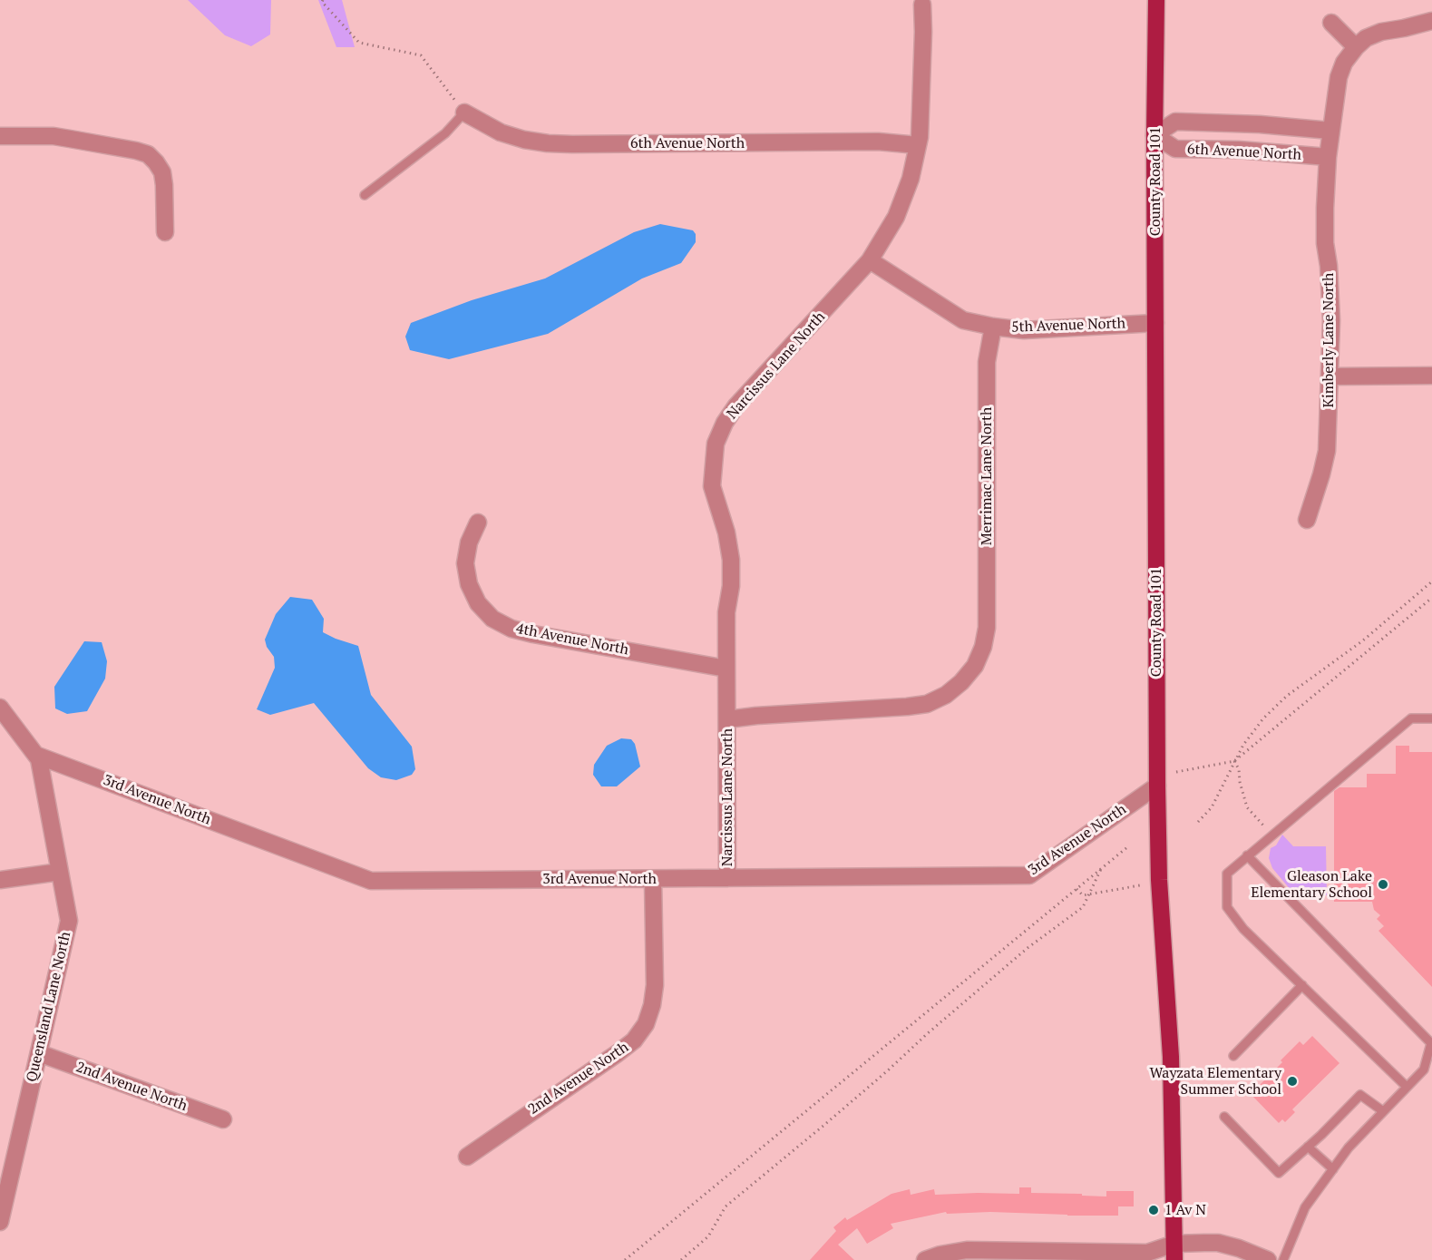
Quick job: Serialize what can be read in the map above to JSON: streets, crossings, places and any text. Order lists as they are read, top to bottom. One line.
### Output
{"streets":{"main road":["County Road 101"],"street":["6th Avenue North","5th Avenue North","Kimberly Lane North","Narcissus Lane North","Merrimac Lane North","4th Avenue North","3rd Avenue North","Queensland Lane North","2nd Avenue North"]},"crossings":[["6th Avenue North","County Road 101"],["6th Avenue North","Kimberly Lane North"],["6th Avenue North","Narcissus Lane North"],["County Road 101","5th Avenue North"],["County Road 101","3rd Avenue North"],["5th Avenue North","Narcissus Lane North"],["5th Avenue North","Merrimac Lane North"],["Narcissus Lane North","Merrimac Lane North"],["Narcissus Lane North","4th Avenue North"],["Narcissus Lane North","3rd Avenue North"],["3rd Avenue North","Queensland Lane North"],["3rd Avenue North","2nd Avenue North"],["Queensland Lane North","2nd Avenue North"]],"places":["Gleason Lake Elementary School","Wayzata Elementary Summer School","1 Av N"]}
